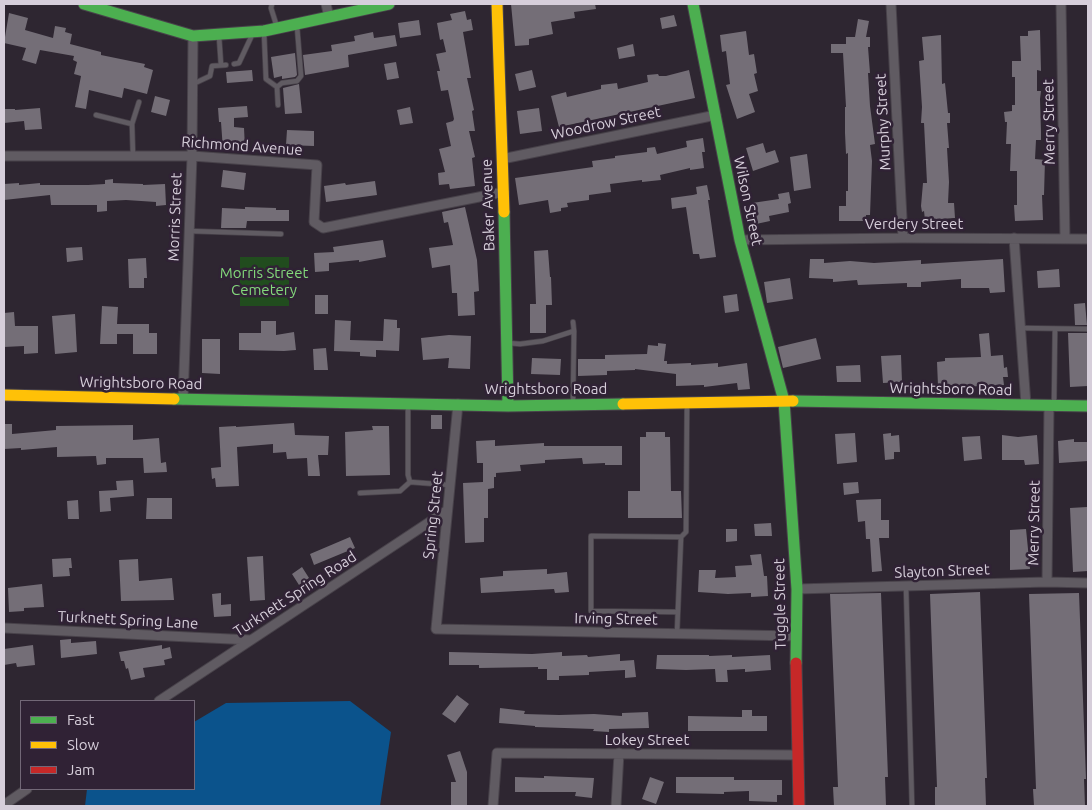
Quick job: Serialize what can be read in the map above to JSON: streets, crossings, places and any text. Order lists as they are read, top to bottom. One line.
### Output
{"streets":{"main road":["Wilson Street","Baker Avenue","Wrightsboro Road","Tuggle Street"],"street":["Murphy Street","Merry Street","Woodrow Street","Richmond Avenue","Morris Street","Verdery Street","Spring Street","Slayton Street","Turknett Spring Road","Irving Street","Turknett Spring Lane","Lokey Street"]},"crossings":[["Murphy Street","Verdery Street"],["Merry Street","Verdery Street"],["Merry Street","Wrightsboro Road"],["Merry Street","Slayton Street"],["Woodrow Street","Wilson Street"],["Woodrow Street","Baker Avenue"],["Richmond Avenue","Baker Avenue"],["Richmond Avenue","Morris Street"],["Wilson Street","Verdery Street"],["Wilson Street","Wrightsboro Road"],["Wilson Street","Tuggle Street"],["Baker Avenue","Wrightsboro Road"],["Morris Street","Wrightsboro Road"],["Wrightsboro Road","Spring Street"],["Wrightsboro Road","Tuggle Street"],["Spring Street","Turknett Spring Road"],["Spring Street","Irving Street"],["Slayton Street","Tuggle Street"],["Turknett Spring Road","Turknett Spring Lane"],["Tuggle Street","Irving Street"],["Tuggle Street","Lokey Street"]],"parks":["Morris Street Cemetery"],"legend":["Fast","Slow","Jam"]}
